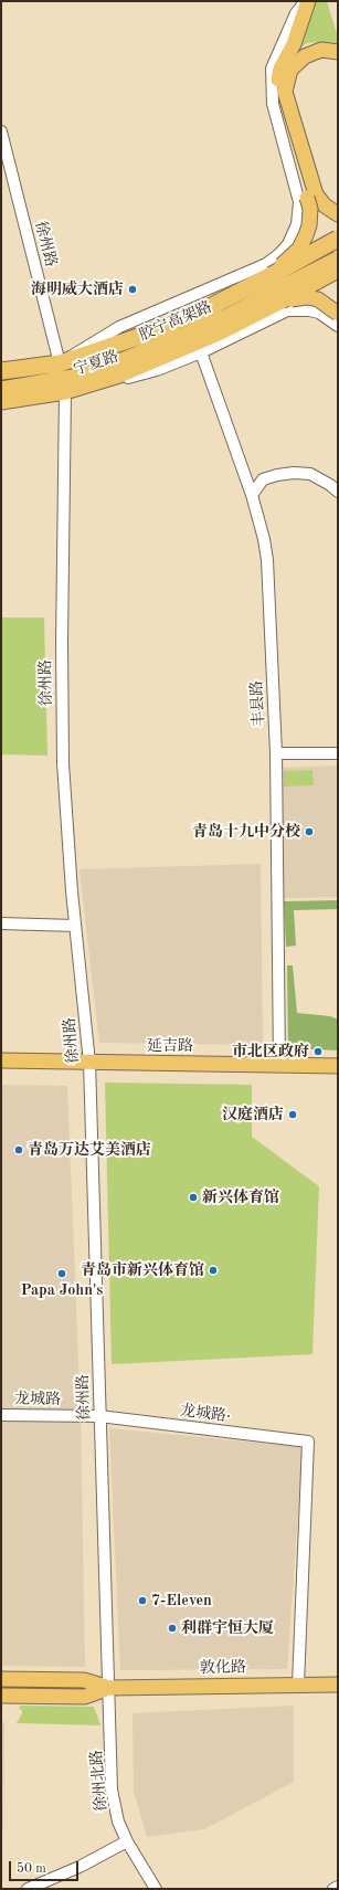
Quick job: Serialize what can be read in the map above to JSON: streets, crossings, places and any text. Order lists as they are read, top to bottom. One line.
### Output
{"streets":{"highway":["胶宁高架路"],"main road":["宁夏路","延吉路","敦化路"],"street":["徐州路","丰县路","龙城路","龙城路·","徐州北路"]},"crossings":[["徐州路","胶宁高架路"],["徐州路","宁夏路"],["徐州路","延吉路"],["徐州路","龙城路"],["徐州路","龙城路·"],["徐州路","敦化路"],["徐州路","徐州北路"],["胶宁高架路","宁夏路"],["丰县路","延吉路"],["龙城路","龙城路·"],["龙城路·","敦化路"],["敦化路","徐州北路"]],"places":["海明威大酒店","青岛十九中分校","市北区政府","汉庭酒店","青岛万达艾美酒店","新兴体育馆","青岛市新兴体育馆","Papa John's","7-Eleven","利群宇恒大厦"],"scale_bar":"50 m"}
